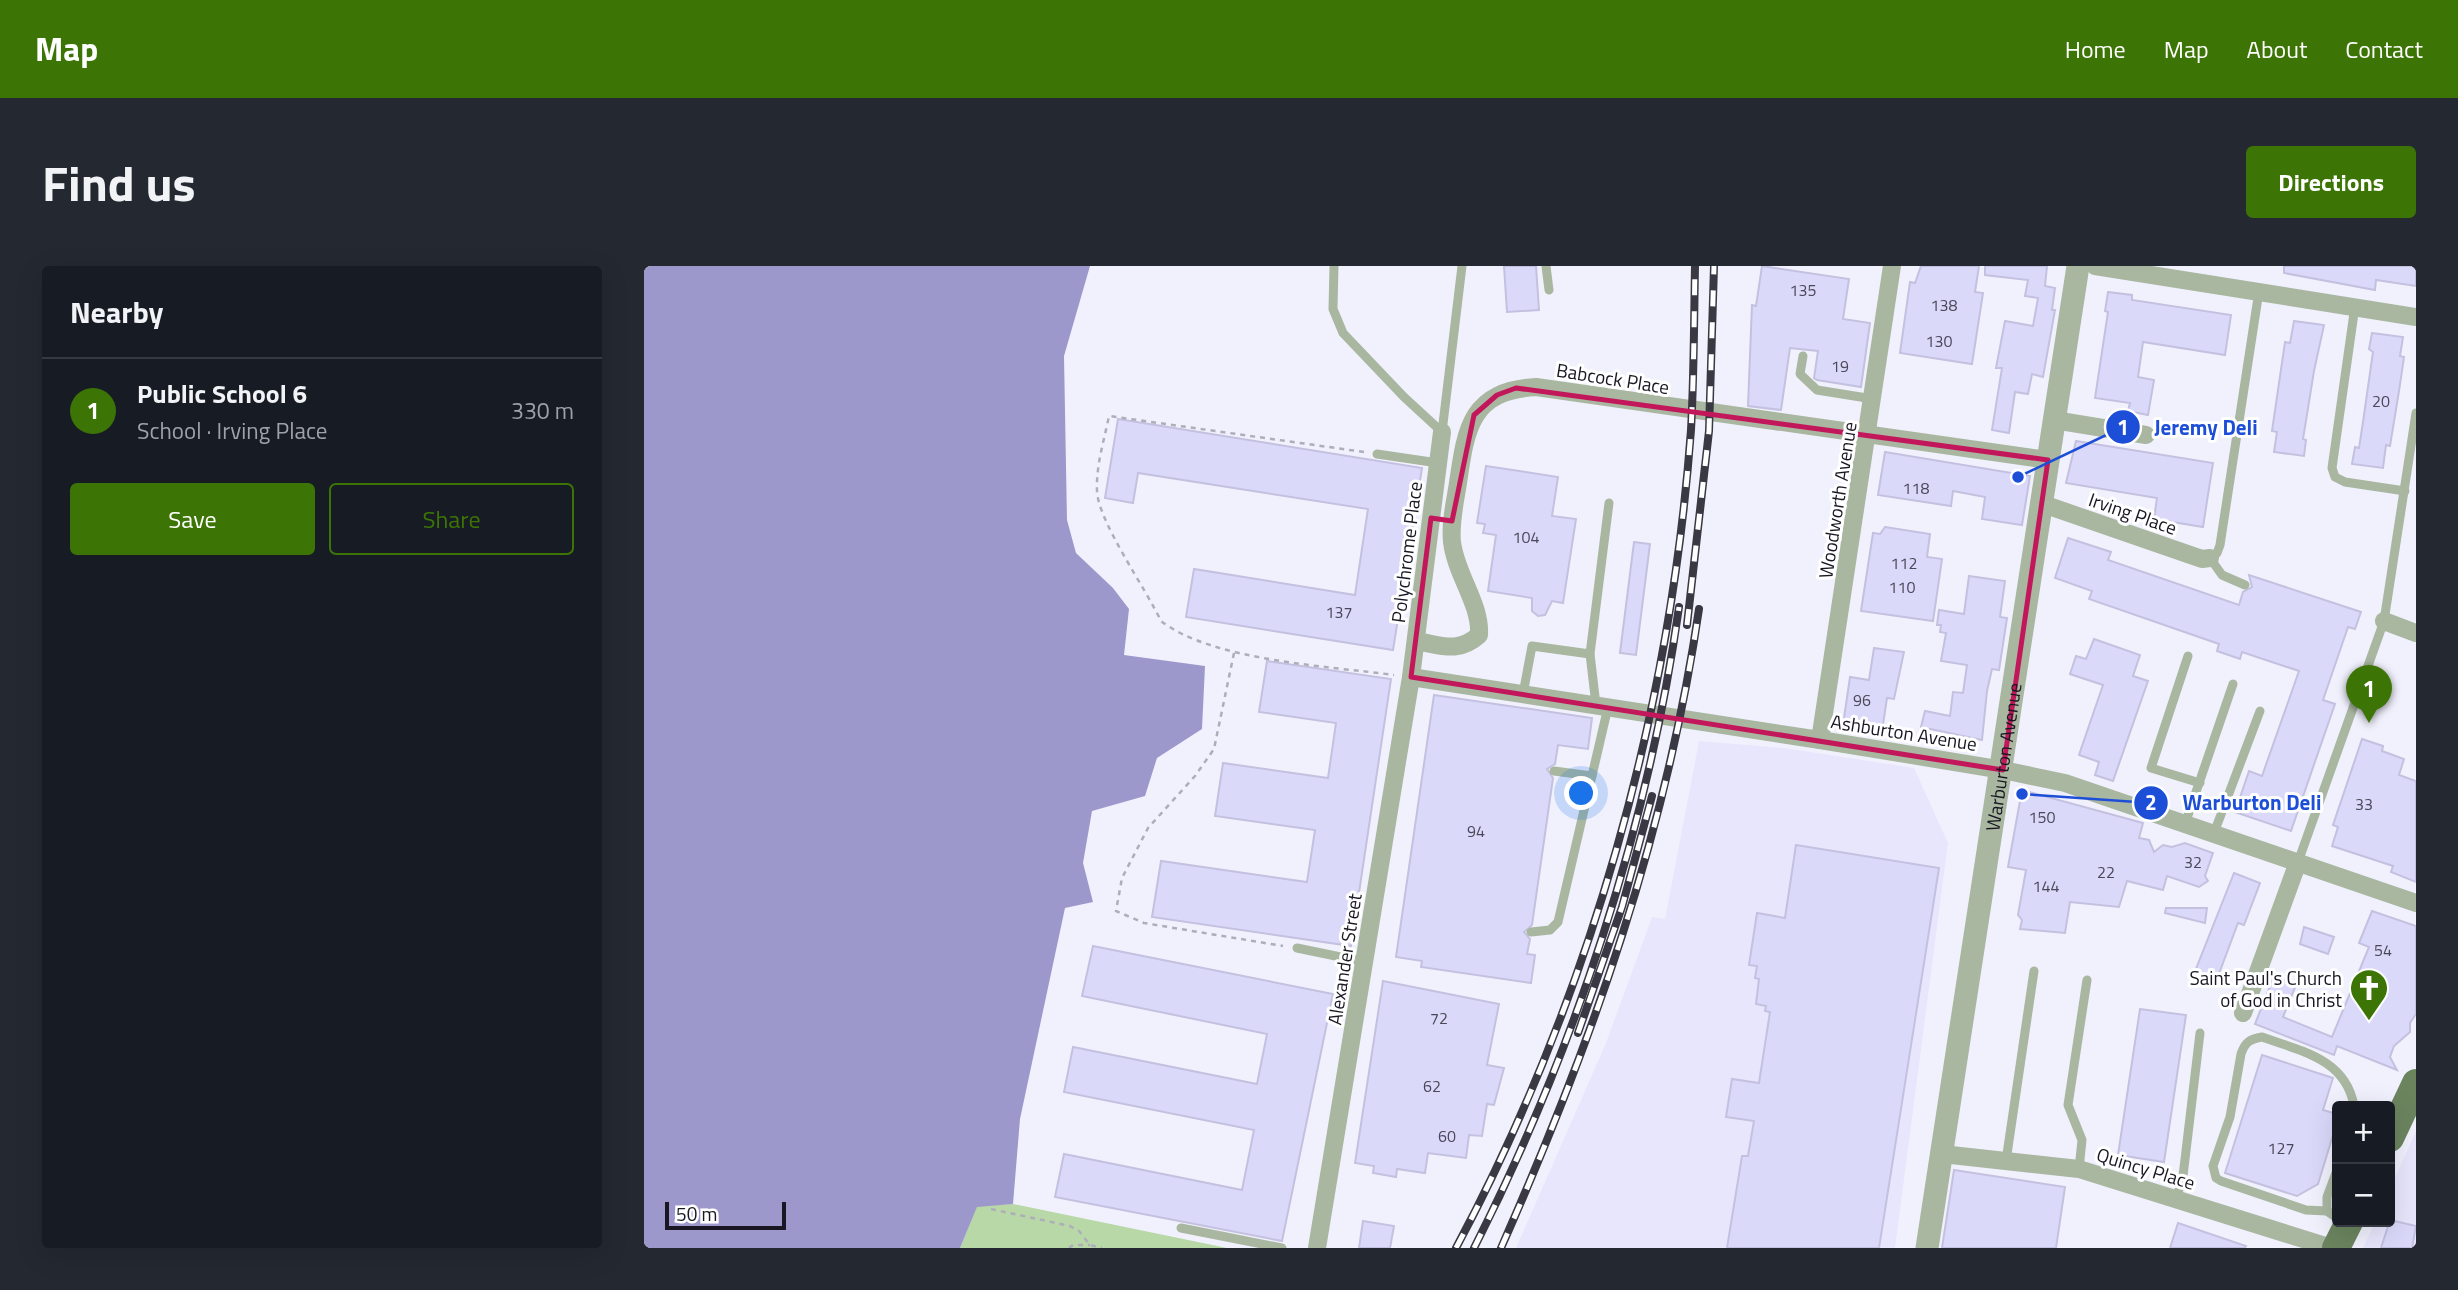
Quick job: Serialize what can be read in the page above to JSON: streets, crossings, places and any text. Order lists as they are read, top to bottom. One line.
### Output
{"streets":{"street":["Babcock Place","Woodworth Avenue","Irving Place","Polychrome Place","Ashburton Avenue","Warburton Avenue","Alexander Street","Quincy Place"]},"crossings":[["Babcock Place","Woodworth Avenue"],["Babcock Place","Polychrome Place"],["Babcock Place","Warburton Avenue"],["Woodworth Avenue","Ashburton Avenue"],["Irving Place","Warburton Avenue"],["Polychrome Place","Ashburton Avenue"],["Polychrome Place","Alexander Street"],["Ashburton Avenue","Warburton Avenue"],["Ashburton Avenue","Alexander Street"],["Warburton Avenue","Quincy Place"]],"places":{"other":["Jeremy Deli","Warburton Deli"],"church":["Saint Paul's Church of God in Christ"]},"house_numbers":["135","138","130","19","20","118","104","112","110","137","96","33","150","94","32","22","144","54","72","62","60","127"],"scale_bar":"50 m","page":{"header":"Map","nav":["Home","Map","About","Contact"],"title":"Find us","buttons":["Directions",["Save","Share"]],"heading":"Nearby","list":[{"mark":"1","name":"Public School 6","note":"School · Irving Place","value":"330 m"}],"pins":"1","map_buttons":["+","−"],"scale":"50 m"}}
